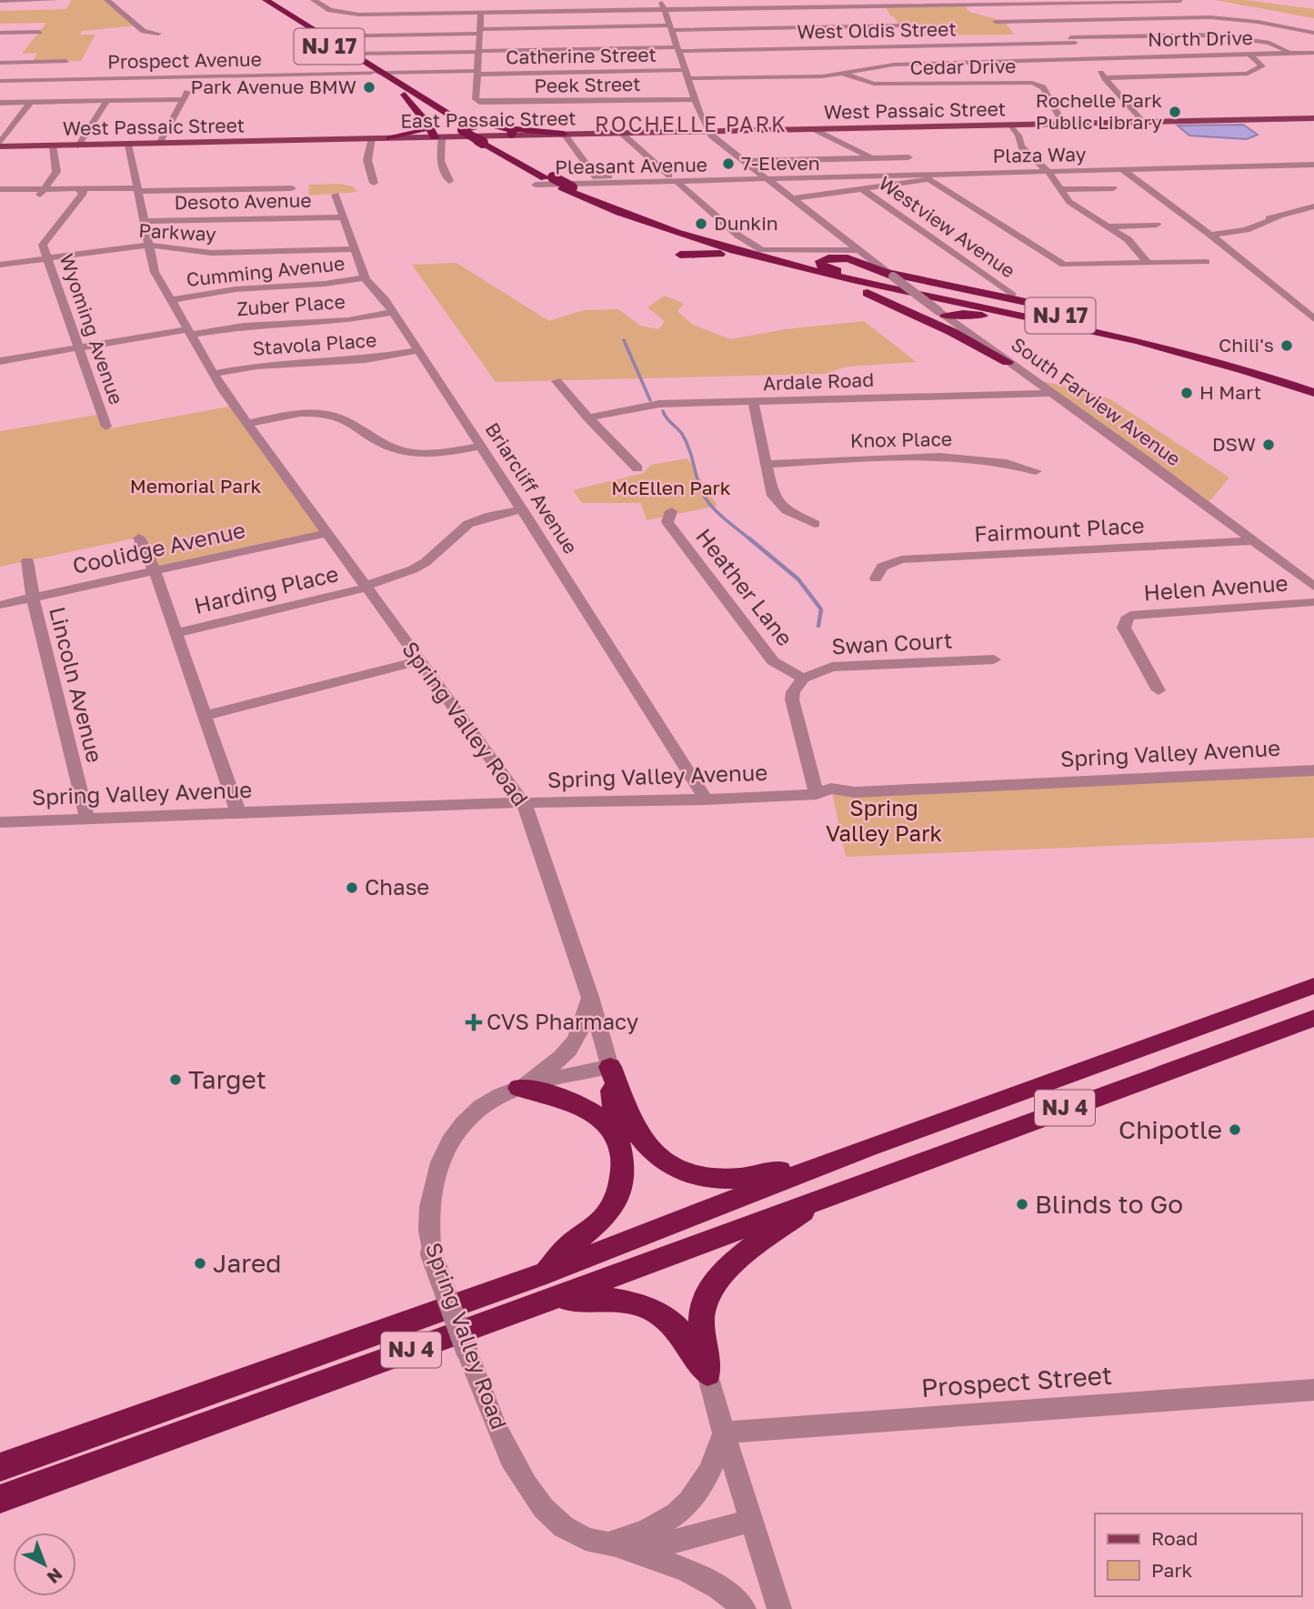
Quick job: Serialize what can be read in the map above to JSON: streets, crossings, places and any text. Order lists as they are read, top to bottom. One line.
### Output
{"streets":{"highway":["NJ 17","NJ 4"],"main road":["West Passaic Street","East Passaic Street"],"street":["West Oldis Street","North Drive","Catherine Street","Prospect Avenue","Cedar Drive","Peek Street","Plaza Way","Pleasant Avenue","Desoto Avenue","Westview Avenue","Parkway","Cumming Avenue","Zuber Place","Wyoming Avenue","Stavola Place","Ardale Road","South Farview Avenue","Knox Place","Briarcliff Avenue","Fairmount Place","Coolidge Avenue","Heather Lane","Helen Avenue","Harding Place","Swan Court","Lincoln Avenue","Spring Valley Road","Spring Valley Avenue","Prospect Street"]},"crossings":[["West Oldis Street","North Drive"],["West Oldis Street","NJ 17"],["North Drive","Catherine Street"],["North Drive","Cedar Drive"],["NJ 17","Prospect Avenue"],["NJ 17","Pleasant Avenue"],["Catherine Street","Prospect Avenue"],["Catherine Street","Cedar Drive"],["Catherine Street","Peek Street"],["Prospect Avenue","Peek Street"],["Cedar Drive","West Passaic Street"],["West Passaic Street","East Passaic Street"],["West Passaic Street","South Farview Avenue"],["West Passaic Street","Spring Valley Road"],["East Passaic Street","Pleasant Avenue"],["East Passaic Street","South Farview Avenue"],["Plaza Way","Pleasant Avenue"],["Plaza Way","South Farview Avenue"],["Pleasant Avenue","South Farview Avenue"],["Desoto Avenue","Briarcliff Avenue"],["Desoto Avenue","Spring Valley Road"],["Parkway","Wyoming Avenue"],["Parkway","Briarcliff Avenue"],["Parkway","Spring Valley Road"],["Cumming Avenue","Briarcliff Avenue"],["Cumming Avenue","Spring Valley Road"],["Zuber Place","Wyoming Avenue"],["Zuber Place","Briarcliff Avenue"],["Zuber Place","Spring Valley Road"],["Stavola Place","Briarcliff Avenue"],["Stavola Place","Spring Valley Road"],["Ardale Road","South Farview Avenue"],["South Farview Avenue","Fairmount Place"],["Briarcliff Avenue","Harding Place"],["Briarcliff Avenue","Spring Valley Avenue"],["Coolidge Avenue","Lincoln Avenue"],["Coolidge Avenue","Spring Valley Road"],["Heather Lane","Swan Court"],["Harding Place","Spring Valley Road"],["Lincoln Avenue","Spring Valley Avenue"],["Spring Valley Road","Spring Valley Avenue"]],"districts":["ROCHELLE PARK"],"parks":["Memorial Park","McEllen Park","Spring Valley Park"],"places":{"other":["Park Avenue BMW","Rochelle Park Public Library","7-Eleven","Dunkin","Chili's","H Mart","DSW","Chase","Target","Chipotle","Blinds to Go","Jared"],"health":["CVS Pharmacy"]},"legend":["Road","Park"],"north":"bottom right"}
